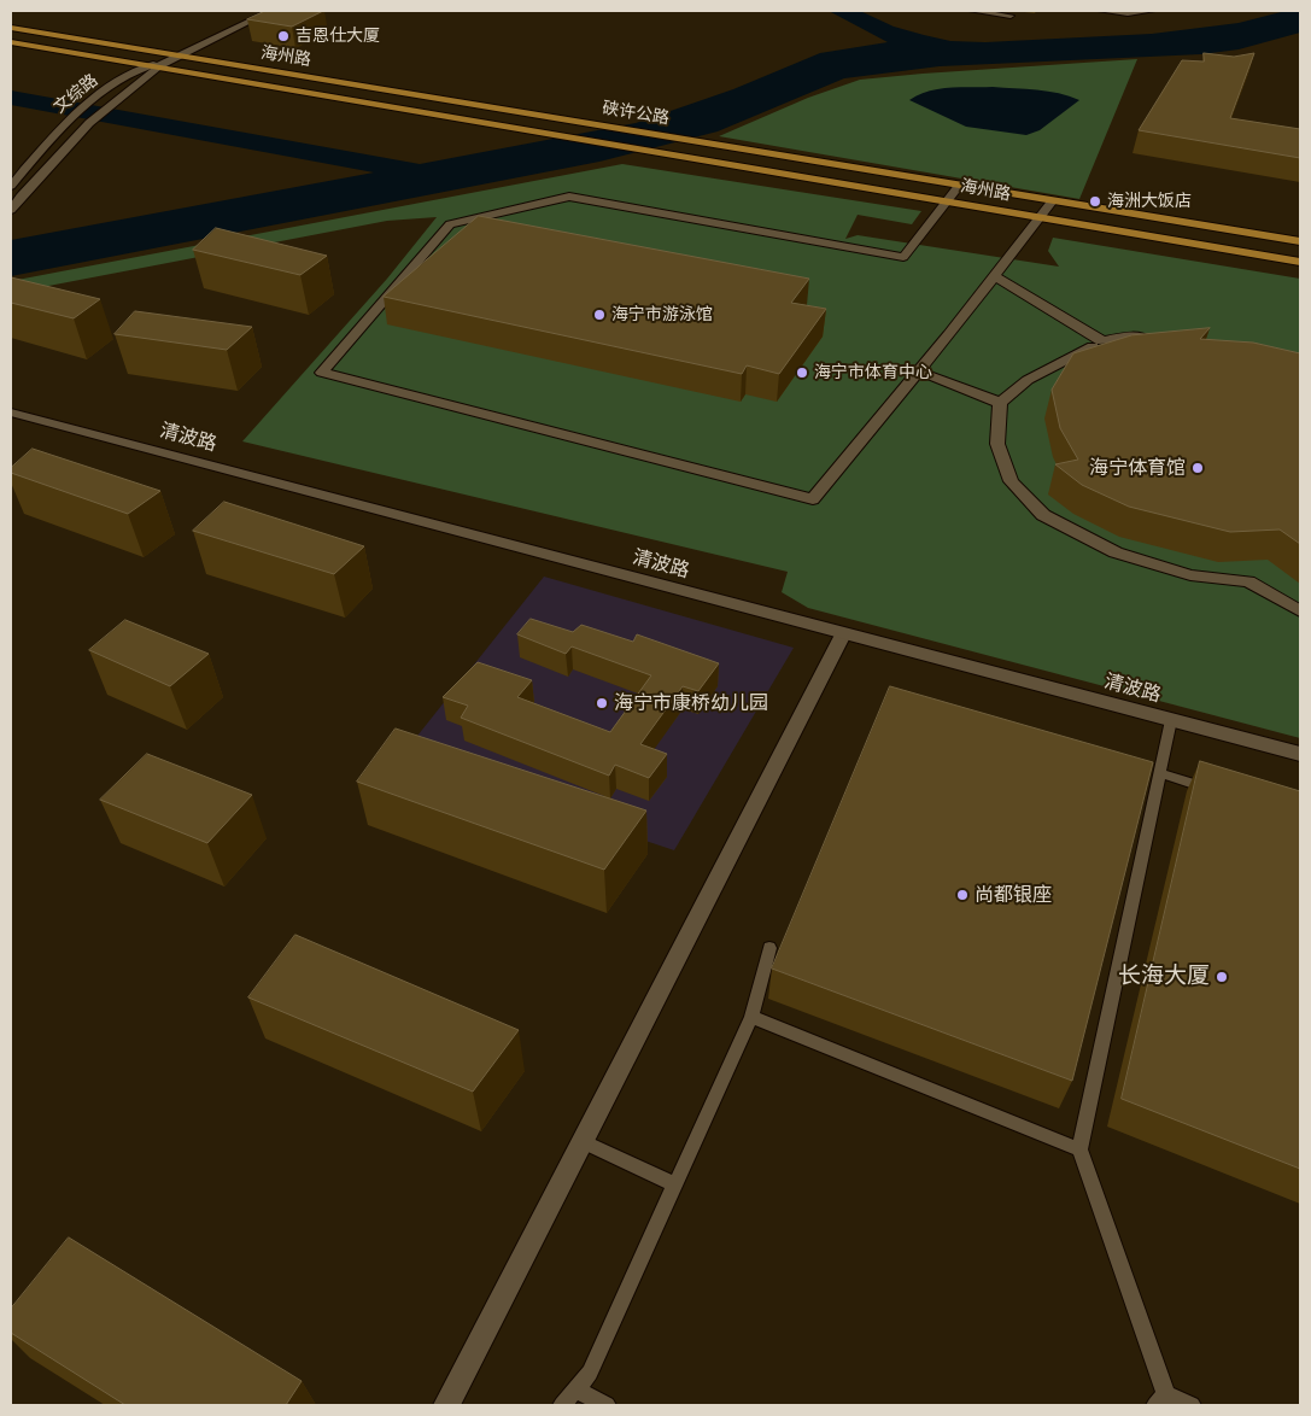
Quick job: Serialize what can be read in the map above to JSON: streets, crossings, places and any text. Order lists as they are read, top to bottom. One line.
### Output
{"streets":{"main road":["海州路","硖许公路"],"street":["文综路","清波路"]},"crossings":[["海州路","文综路"],["海州路","硖许公路"]],"places":["吉恩仕大厦","海洲大饭店","海宁市游泳馆","海宁市体育中心","海宁体育馆","海宁市康桥幼儿园","尚都银座","长海大厦"]}
